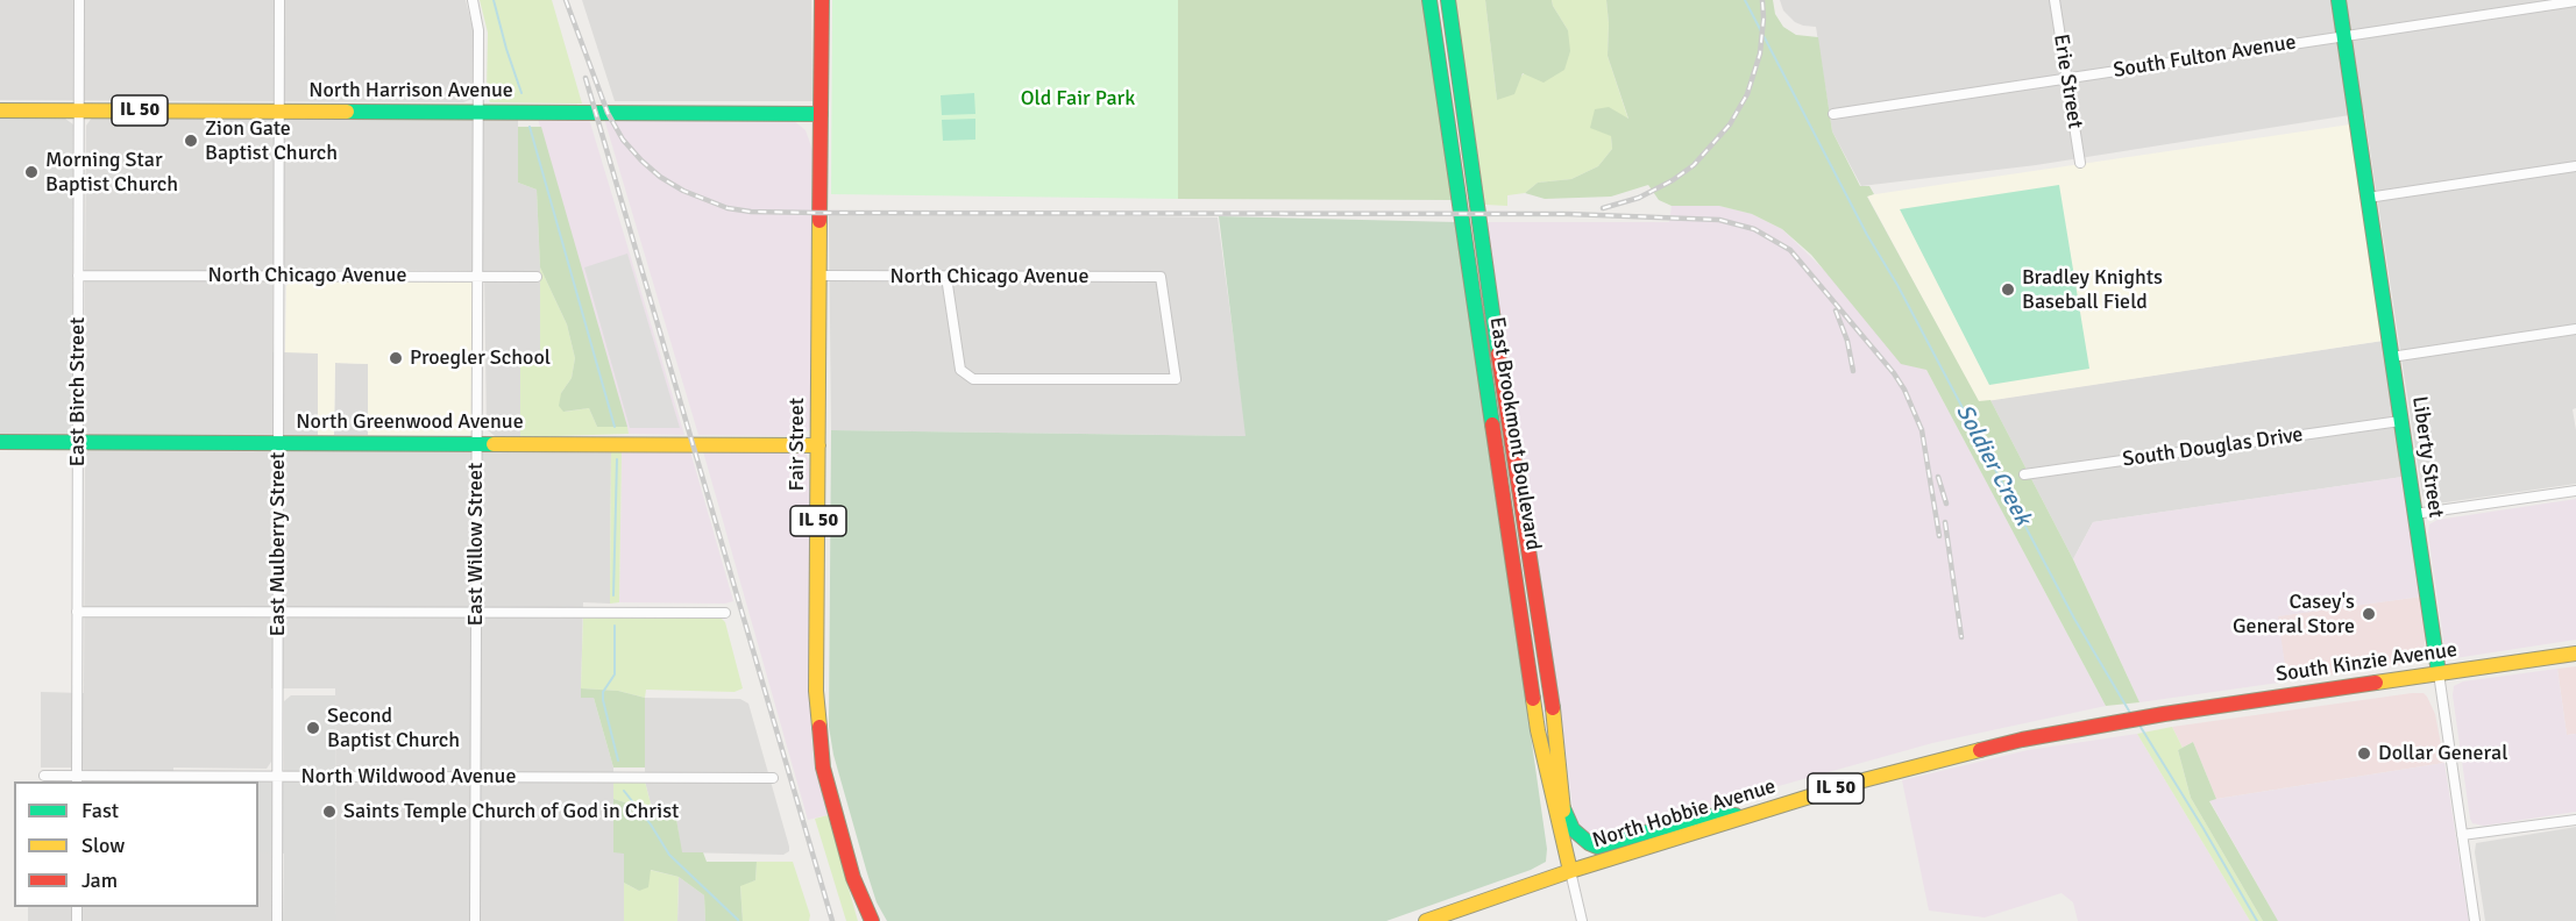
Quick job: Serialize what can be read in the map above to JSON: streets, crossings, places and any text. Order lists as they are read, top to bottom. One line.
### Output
{"streets":{"main road":["North Harrison Avenue","IL 50","North Greenwood Avenue","East Brookmont Boulevard","Fair Street","Liberty Street","South Kinzie Avenue","North Hobbie Avenue"],"street":["South Fulton Avenue","Erie Street","North Chicago Avenue","East Birch Street","South Douglas Drive","East Mulberry Street","East Willow Street","North Wildwood Avenue"]},"crossings":[["South Fulton Avenue","Erie Street"],["South Fulton Avenue","Liberty Street"],["North Harrison Avenue","East Birch Street"],["North Harrison Avenue","Fair Street"],["North Harrison Avenue","East Mulberry Street"],["North Harrison Avenue","East Willow Street"],["North Chicago Avenue","East Birch Street"],["North Chicago Avenue","Fair Street"],["North Chicago Avenue","East Mulberry Street"],["North Chicago Avenue","East Willow Street"],["East Birch Street","North Greenwood Avenue"],["East Birch Street","North Wildwood Avenue"],["North Greenwood Avenue","Fair Street"],["North Greenwood Avenue","East Mulberry Street"],["North Greenwood Avenue","East Willow Street"],["East Brookmont Boulevard","North Hobbie Avenue"],["South Douglas Drive","Liberty Street"],["Liberty Street","South Kinzie Avenue"],["East Mulberry Street","North Wildwood Avenue"],["East Willow Street","North Wildwood Avenue"],["South Kinzie Avenue","North Hobbie Avenue"]],"water":["Soldier Creek"],"parks":["Old Fair Park"],"places":["Zion Gate Baptist Church","Morning Star Baptist Church","Bradley Knights Baseball Field","Proegler School","Casey's General Store","Second Baptist Church","Dollar General","Saints Temple Church of God in Christ"],"legend":["Fast","Slow","Jam"]}
